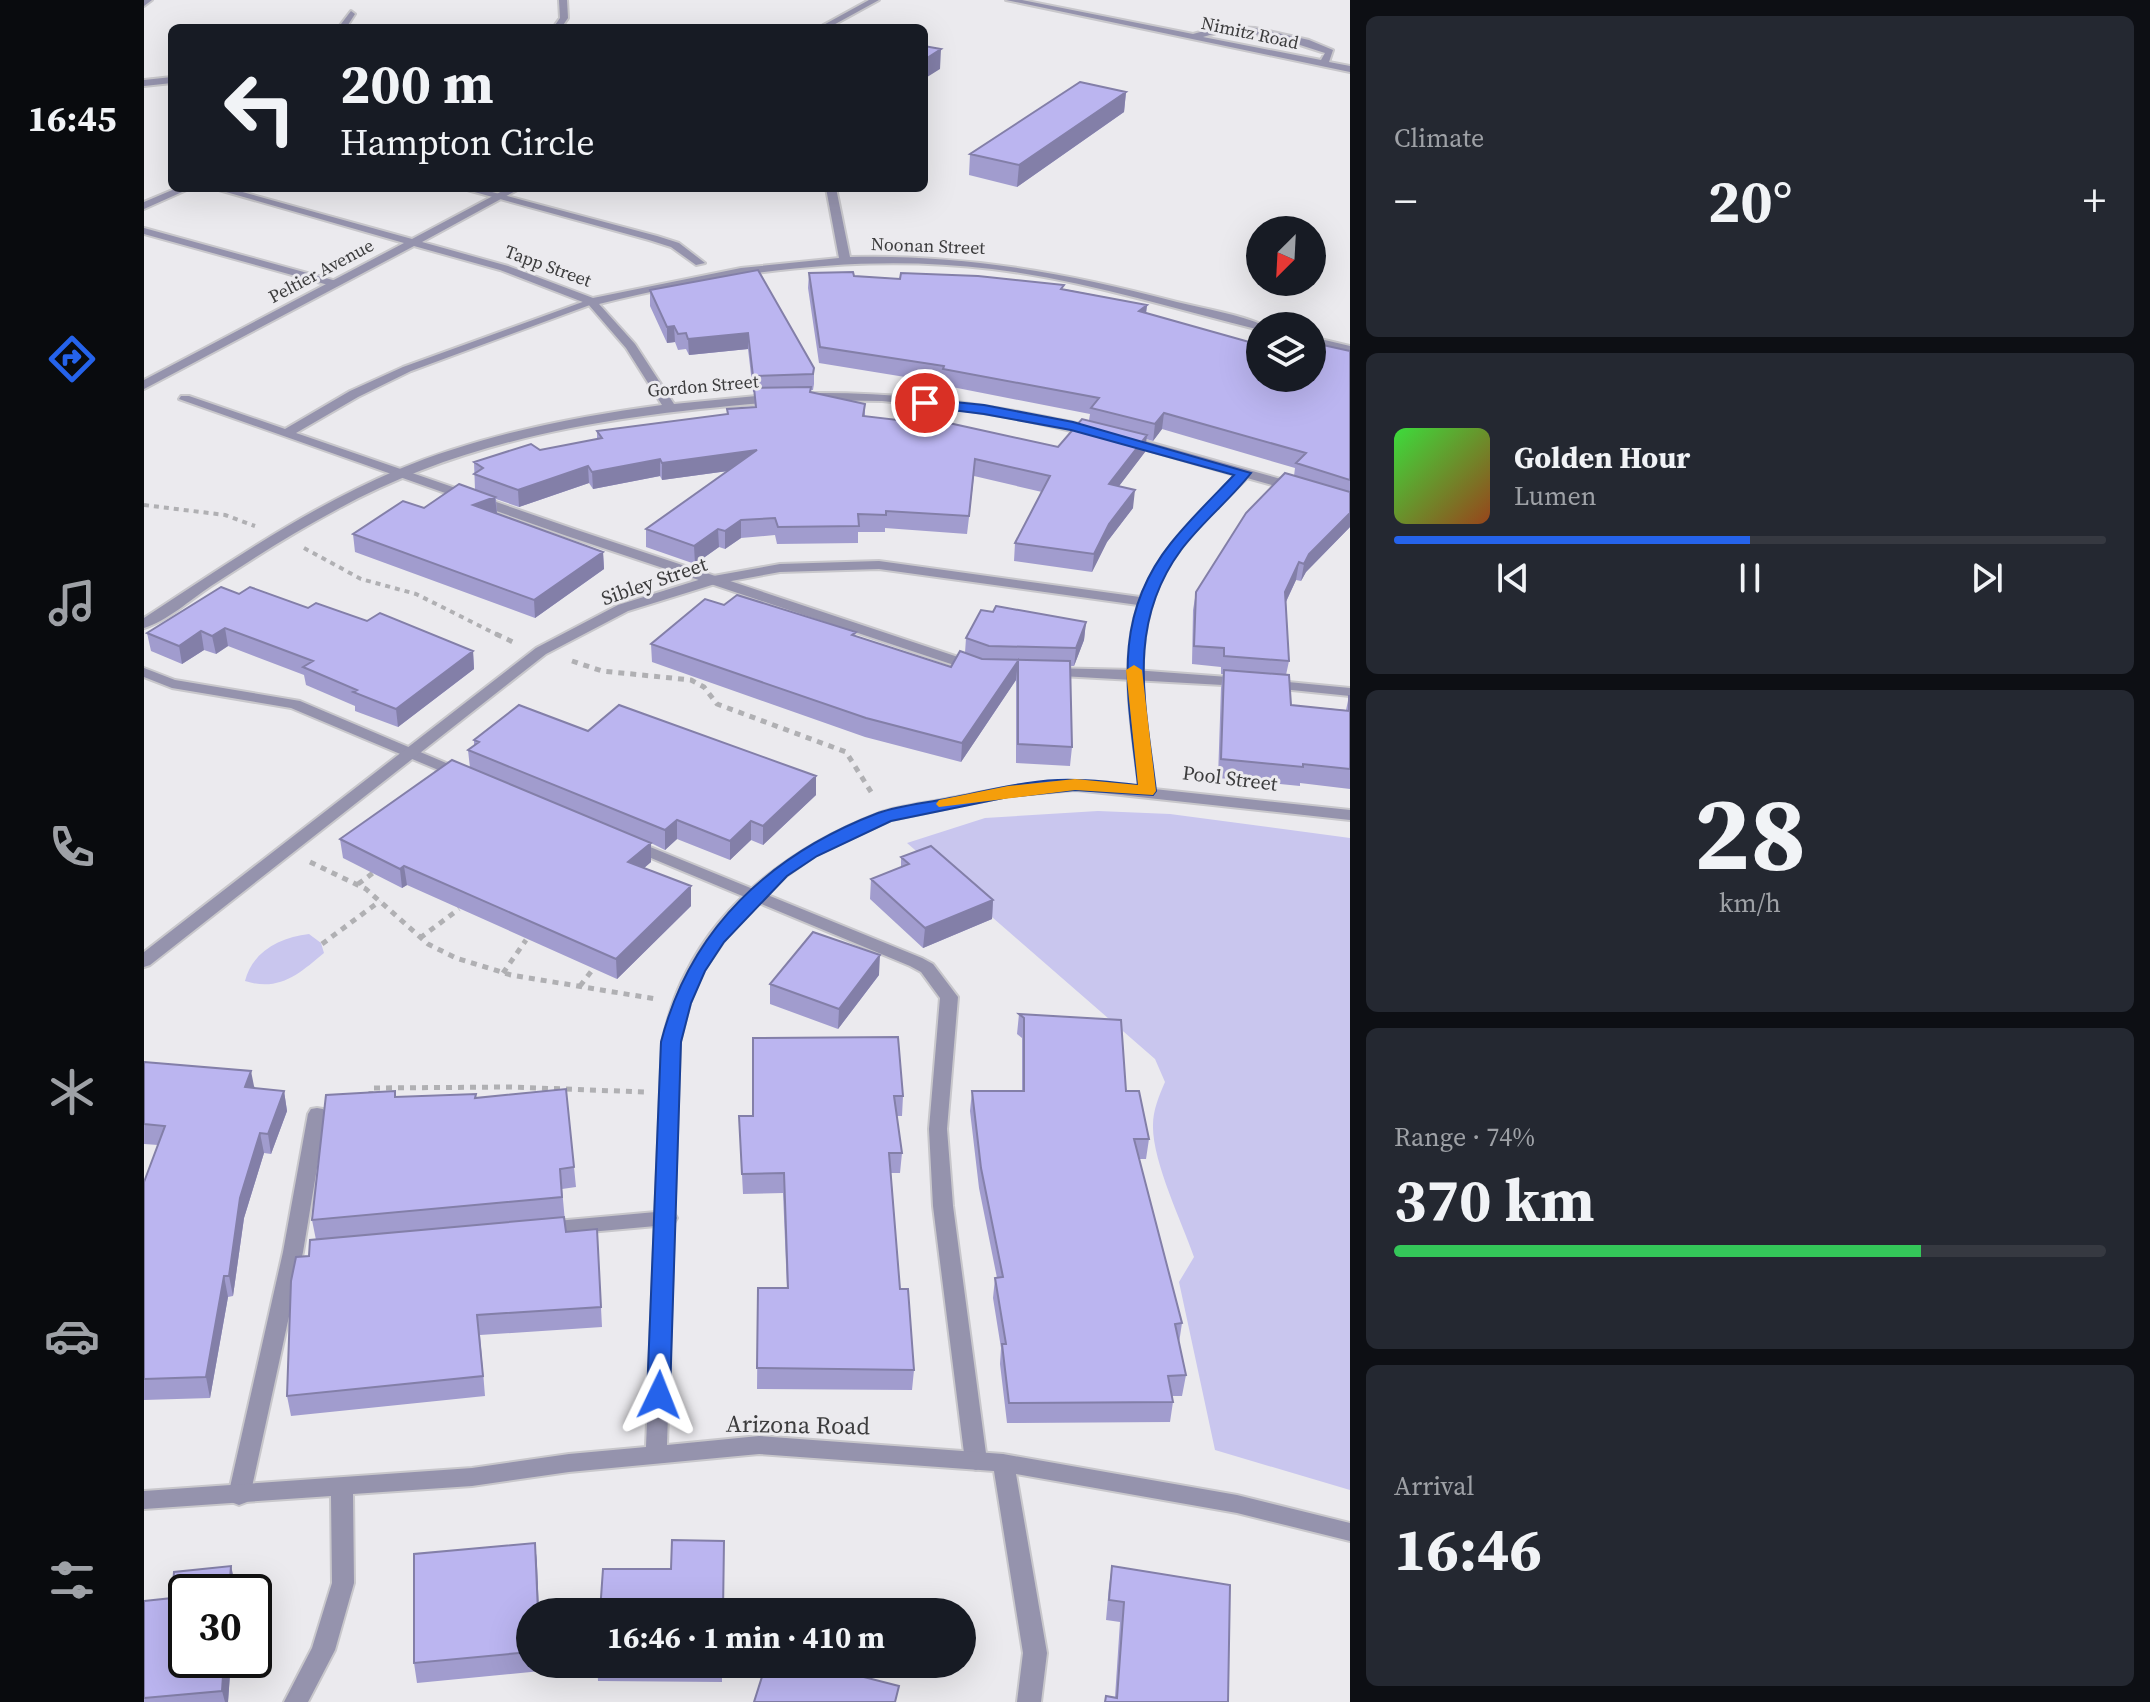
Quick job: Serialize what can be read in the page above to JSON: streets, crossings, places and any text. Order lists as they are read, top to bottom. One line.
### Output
{"streets":{"street":["Nimitz Road","Noonan Street","Tapp Street","Peltier Avenue","Gordon Street","Sibley Street","Pool Street","Arizona Road"]},"crossings":[["Noonan Street","Tapp Street"],["Tapp Street","Peltier Avenue"],["Tapp Street","Gordon Street"],["Pool Street","Arizona Road"]],"north":"bottom left","page":{"tabs":"16:45","tile":["Climate",["28","km/h"],["Range · 74%","370 km"],["Arrival","16:46"]],"turn":["200 m","Hampton Circle"],"heat":["−","20°","+"],"song":["Golden Hour","Lumen"],"limit":"30","trip":"16:46 · 1 min · 410 m"}}
